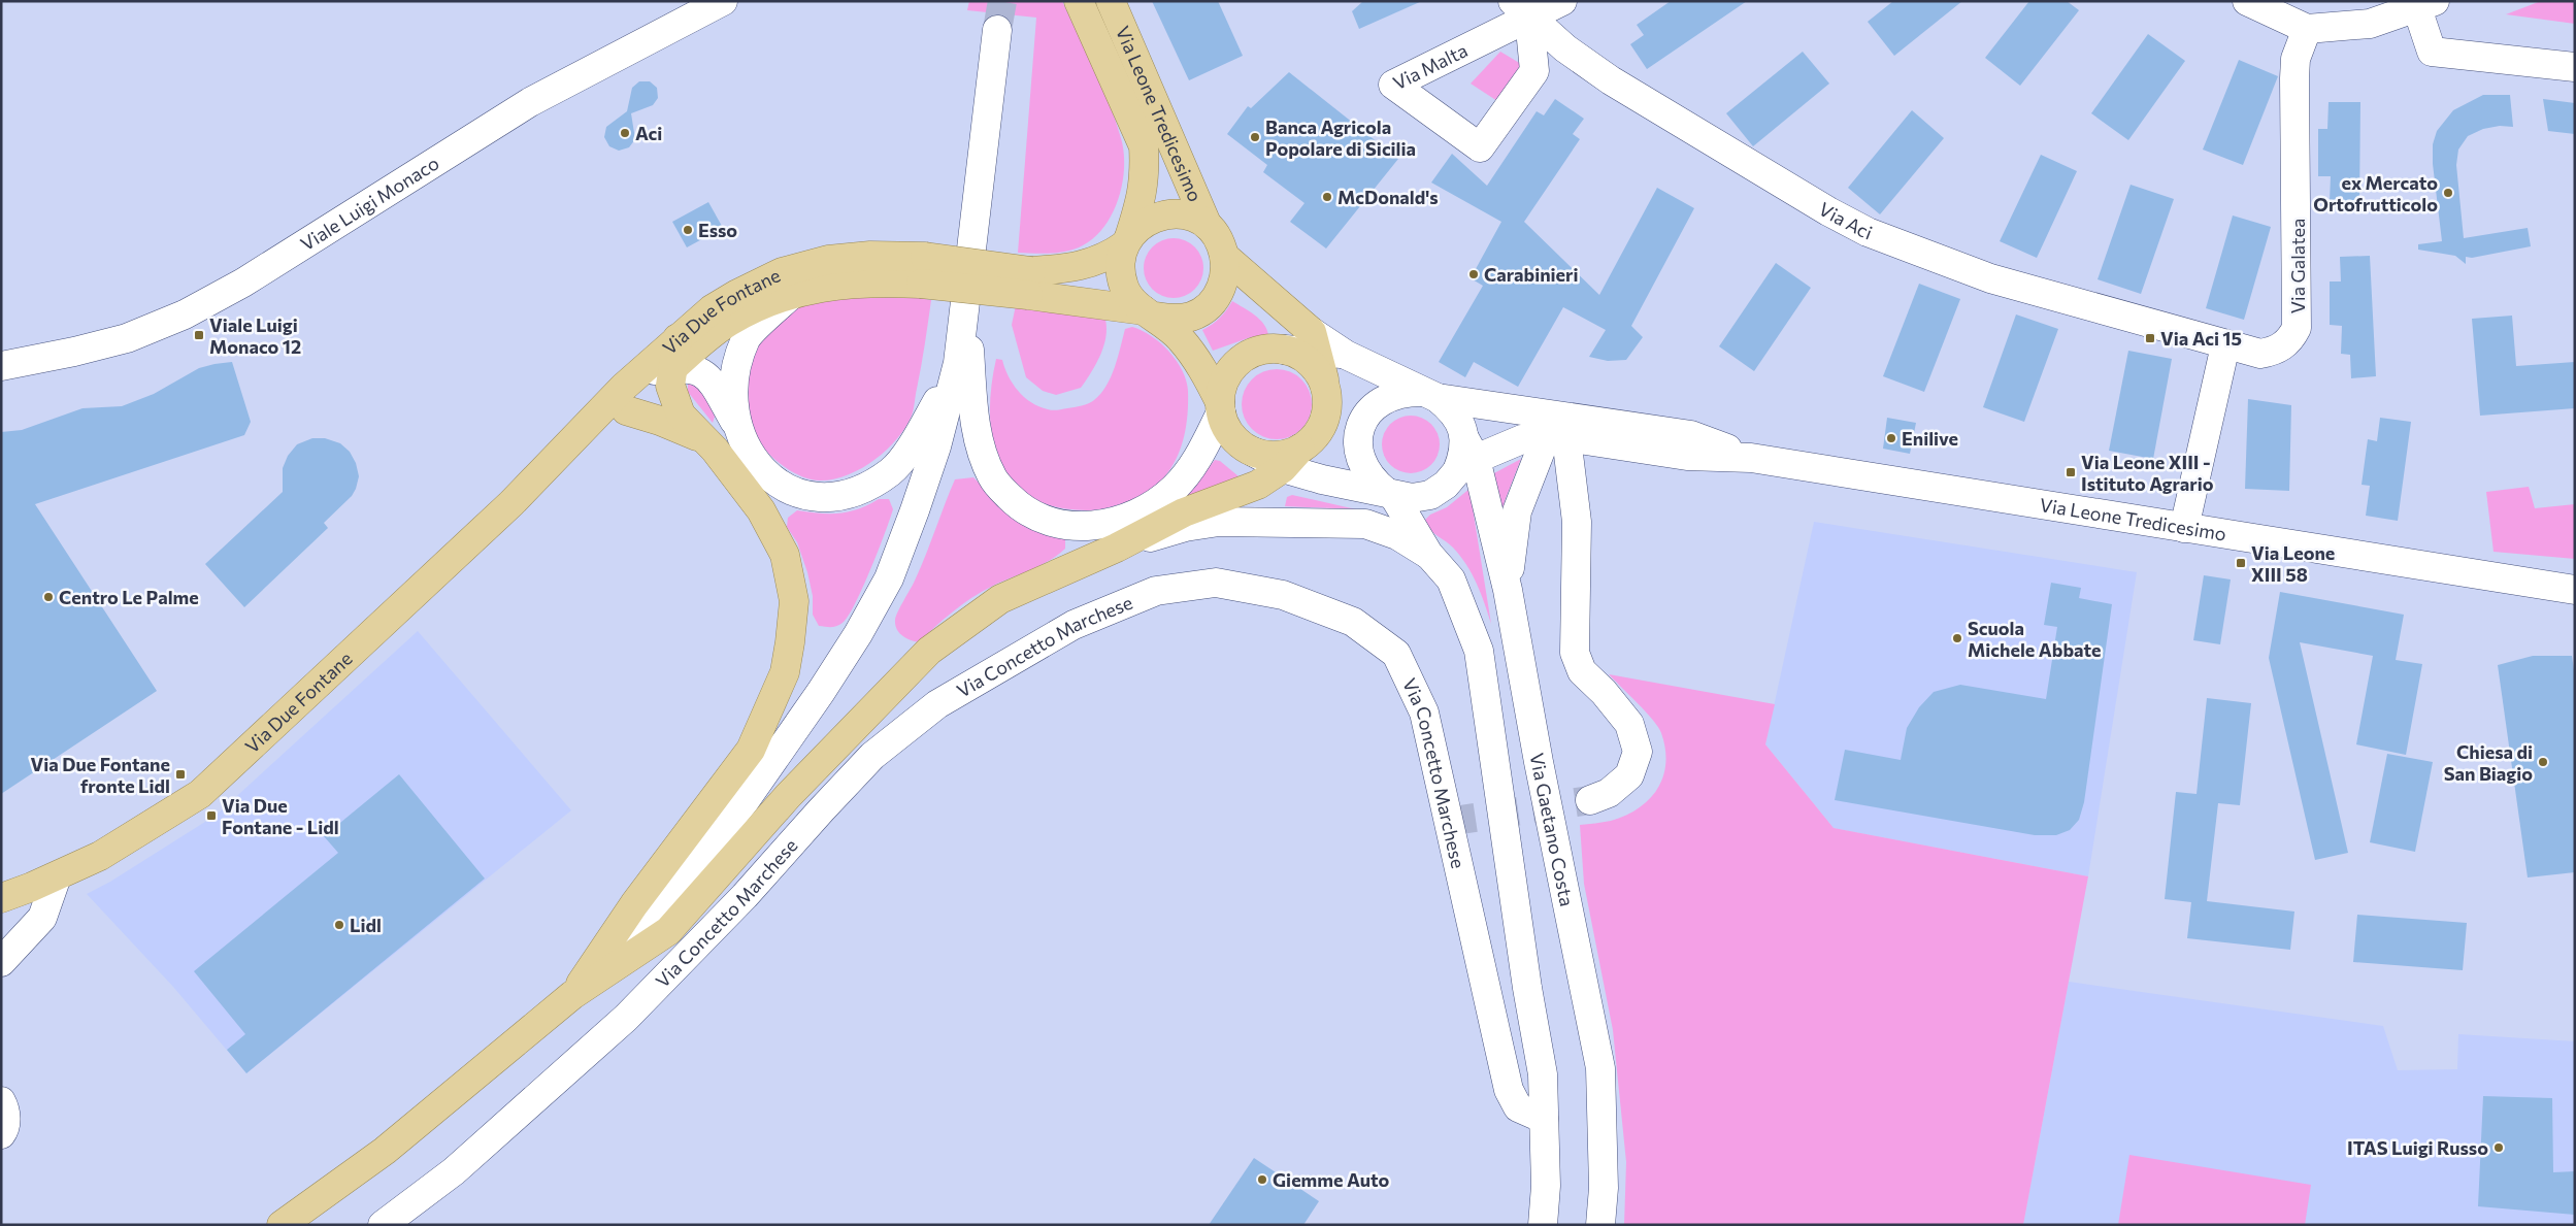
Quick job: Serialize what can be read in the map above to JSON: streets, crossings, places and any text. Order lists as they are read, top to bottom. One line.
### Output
{"streets":{"main road":["Via Leone Tredicesimo","Via Due Fontane"],"street":["Via Malta","Viale Luigi Monaco","Via Aci","Via Galatea","Via Concetto Marchese","Via Gaetano Costa"]},"crossings":[["Via Malta","Via Aci"],["Via Aci","Via Galatea"]],"places":{"other":["Aci","Banca Agricola Popolare di Sicilia","ex Mercato Ortofrutticolo","McDonald's","Esso","Carabinieri","Enilive","Centro Le Palme","Scuola Michele Abbate","Chiesa di San Biagio","Lidl","ITAS Luigi Russo","Giemme Auto"],"transit":["Viale Luigi Monaco 12","Via Aci 15","Via Leone XIII - Istituto Agrario","Via Leone XIII 58","Via Due Fontane fronte Lidl","Via Due Fontane - Lidl"]}}
